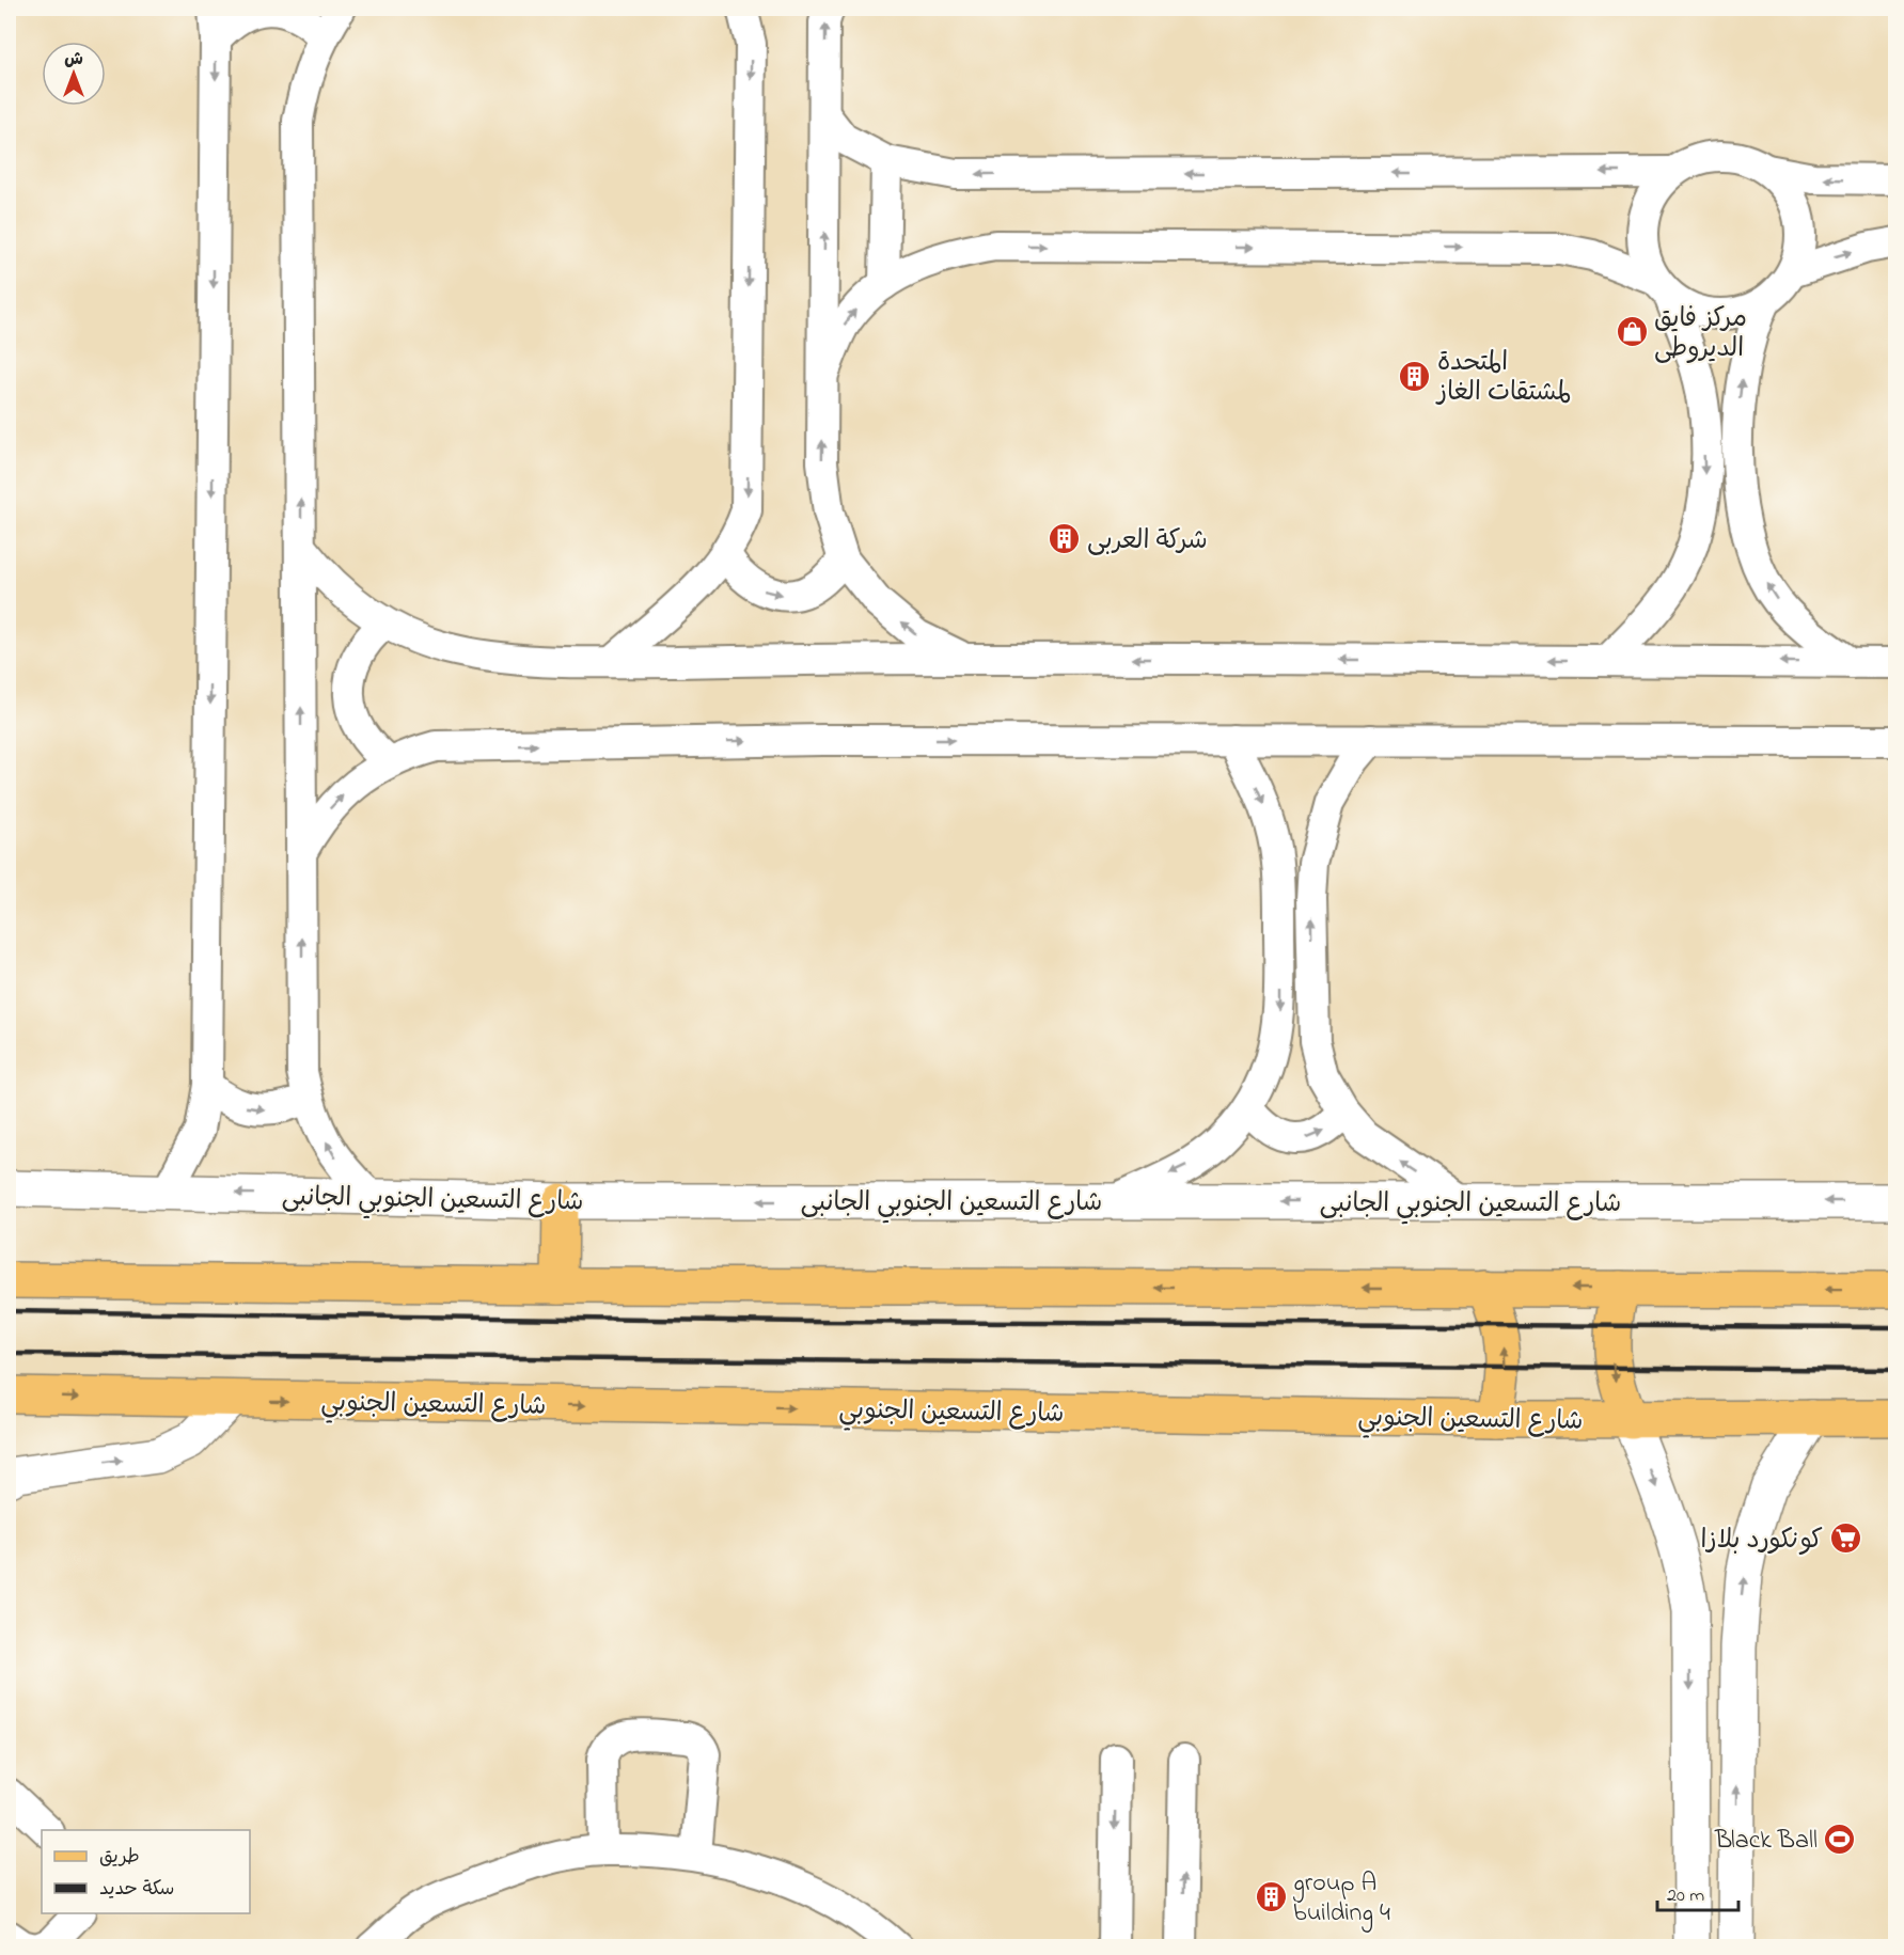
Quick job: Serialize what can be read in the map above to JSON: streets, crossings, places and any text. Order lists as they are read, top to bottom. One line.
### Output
{"streets":{"main road":["شارع التسعين الجنوبي"],"street":["شارع التسعين الجنوبي الجانبى"]},"one_way":["شارع التسعين الجنوبي الجانبى"],"places":{"shop":["مركز فايق الديروطى"],"building":["المتحدة لمشتقات الغاز","شركة العربى","group A building 4"],"supermarket":["كونكورد بلازا"],"sports":["Black Ball"]},"legend":["طريق","سكة حديد"],"scale_bar":"20 m","north":"top"}
